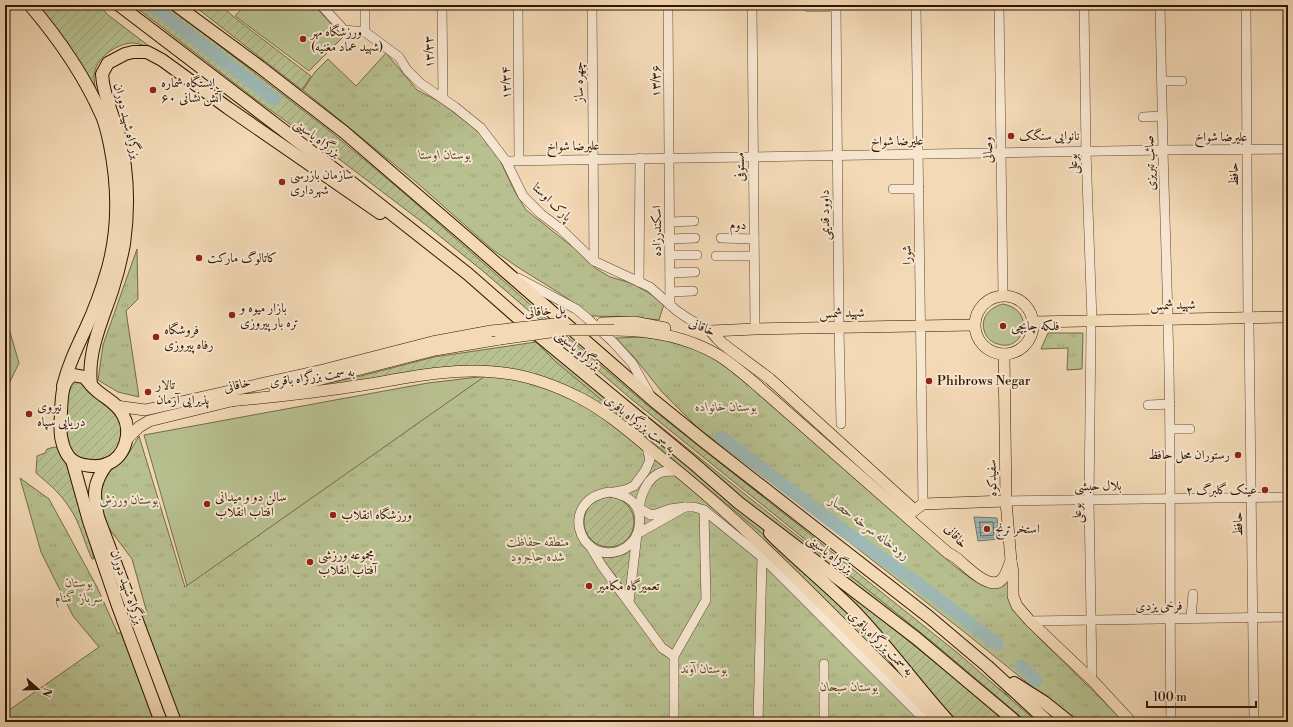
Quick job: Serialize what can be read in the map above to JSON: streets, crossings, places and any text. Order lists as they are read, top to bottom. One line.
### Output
{"streets":{"highway":["بزرگراه شهید دوران","بزرگراه یاسینی"],"main road":["شهید شمس","پل خاقانی","خاقانی","به سمت بزرگراه باقری","سفیدکوه","بلال حبشی"],"street":["۱۳/۳۳","۱۳/۳۶","چهره ساز","۱۳/۳۴","علیرضا شواخ","وصالی","صائب تبریزی","بوعلی","مستوفی","حافظ","پارک اوستا","داوود قدیمی","دوم","اسکندرزاده","شورا","فرخی یزدی"]},"crossings":[["۱۳/۳۳","پارک اوستا"],["۱۳/۳۶","علیرضا شواخ"],["۱۳/۳۶","اسکندرزاده"],["چهره ساز","علیرضا شواخ"],["چهره ساز","پارک اوستا"],["۱۳/۳۴","علیرضا شواخ"],["بزرگراه شهید دوران","بزرگراه یاسینی"],["بزرگراه شهید دوران","خاقانی"],["علیرضا شواخ","وصالی"],["علیرضا شواخ","صائب تبریزی"],["علیرضا شواخ","بوعلی"],["علیرضا شواخ","مستوفی"],["علیرضا شواخ","حافظ"],["علیرضا شواخ","پارک اوستا"],["علیرضا شواخ","داوود قدیمی"],["علیرضا شواخ","اسکندرزاده"],["علیرضا شواخ","شورا"],["وصالی","شهید شمس"],["وصالی","سفیدکوه"],["صائب تبریزی","شهید شمس"],["صائب تبریزی","بلال حبشی"],["صائب تبریزی","فرخی یزدی"],["بوعلی","شهید شمس"],["بوعلی","بلال حبشی"],["بوعلی","فرخی یزدی"],["مستوفی","دوم"],["مستوفی","شهید شمس"],["حافظ","شهید شمس"],["حافظ","بلال حبشی"],["حافظ","فرخی یزدی"],["پارک اوستا","اسکندرزاده"],["پارک اوستا","شهید شمس"],["داوود قدیمی","شهید شمس"],["شورا","شهید شمس"],["شورا","بلال حبشی"],["شهید شمس","سفیدکوه"],["پل خاقانی","خاقانی"],["خاقانی","به سمت بزرگراه باقری"],["سفیدکوه","بلال حبشی"],["سفیدکوه","فرخی یزدی"]],"water":["رودخانه سرخه حصار"],"parks":["بوستان اوستا","بوستان خانواده","بوستان ورزش","منطقه حفاظت شده جاجرود","بوستان سرباز گمنام","بوستان آوند","بوستان سبحان"],"places":["ورزشگاه مهر (شهید عماد مغنیه)","ایستگاه شماره ۶۰ آتش نشانی","نانوایی سنگک","سازمان بازرسی شهرداری","کاتالوگ مارکت","بازار میوه و تره بار پیروزی","فلکه چایچی","فروشگاه رفاه پیروزی","Phibrows Negar","تالار پذیرایی آرمان","نیروی دریایی سپاه","رستوران محل حافظ","عینک گلبرگ ۲","سالن دو و میدانی افتاب انقلاب","ورزشگاه انقلاب","استخر ترنج","مجموعه ورزشی آفتاب انقلاب","تعمیرگاه مکامیر"],"scale_bar":"100 m","north":"right"}
